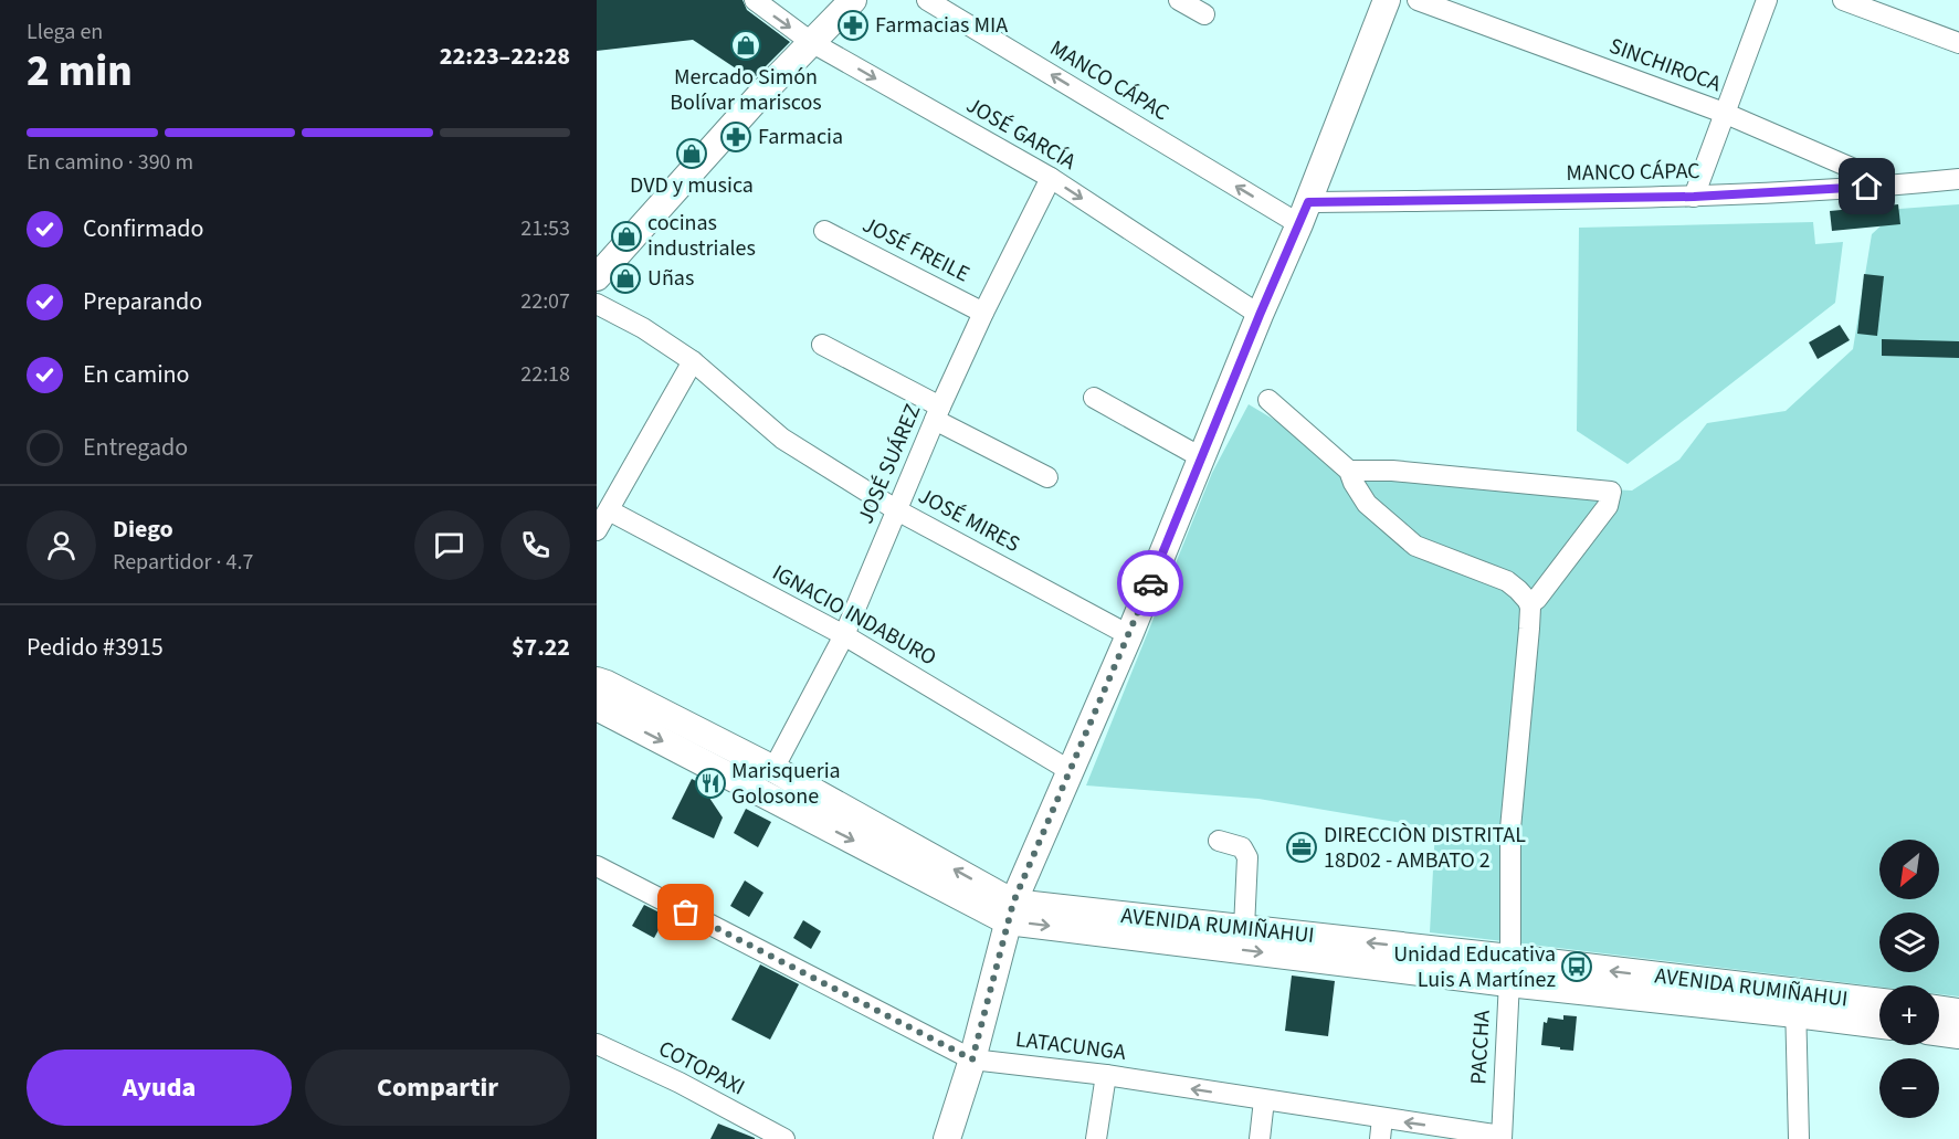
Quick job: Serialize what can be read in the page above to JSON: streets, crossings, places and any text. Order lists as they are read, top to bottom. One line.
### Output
{"streets":{"main road":["AVENIDA RUMIÑAHUI"],"street":["SINCHIROCA","MANCO CÁPAC","JOSÉ GARCÍA","JOSÉ FREILE","JOSÉ SUÁREZ","JOSÉ MIRES","IGNACIO INDABURO","LATACUNGA","PACCHA","COTOPAXI"]},"crossings":[["SINCHIROCA","MANCO CÁPAC"],["JOSÉ GARCÍA","JOSÉ SUÁREZ"],["JOSÉ FREILE","JOSÉ SUÁREZ"],["JOSÉ SUÁREZ","JOSÉ MIRES"],["JOSÉ SUÁREZ","IGNACIO INDABURO"],["JOSÉ SUÁREZ","AVENIDA RUMIÑAHUI"],["AVENIDA RUMIÑAHUI","PACCHA"],["LATACUNGA","PACCHA"]],"one_way":["MANCO CÁPAC","JOSÉ GARCÍA"],"places":{"pharmacy":["Farmacias MIA","Farmacia"],"shop":["Mercado Simón Bolívar mariscos","DVD y musica","cocinas industriales","Uñas"],"restaurant":["Marisqueria Golosone"],"office":["DIRECCIÒN DISTRITAL 18D02 - AMBATO 2"],"bus stop":["Unidad Educativa Luis A Martínez"]},"north":"bottom left","page":{"heading":["2 min","Llega en","22:23–22:28"],"panel":["Diego","Repartidor · 4.7","Pedido #3915","$7.22"],"bar":"En camino · 390 m","list":[["Confirmado","21:53"],["Preparando","22:07"],["En camino","22:18"],"Entregado"],"map_buttons":["+","−"],"buttons":["Ayuda","Compartir"]}}
